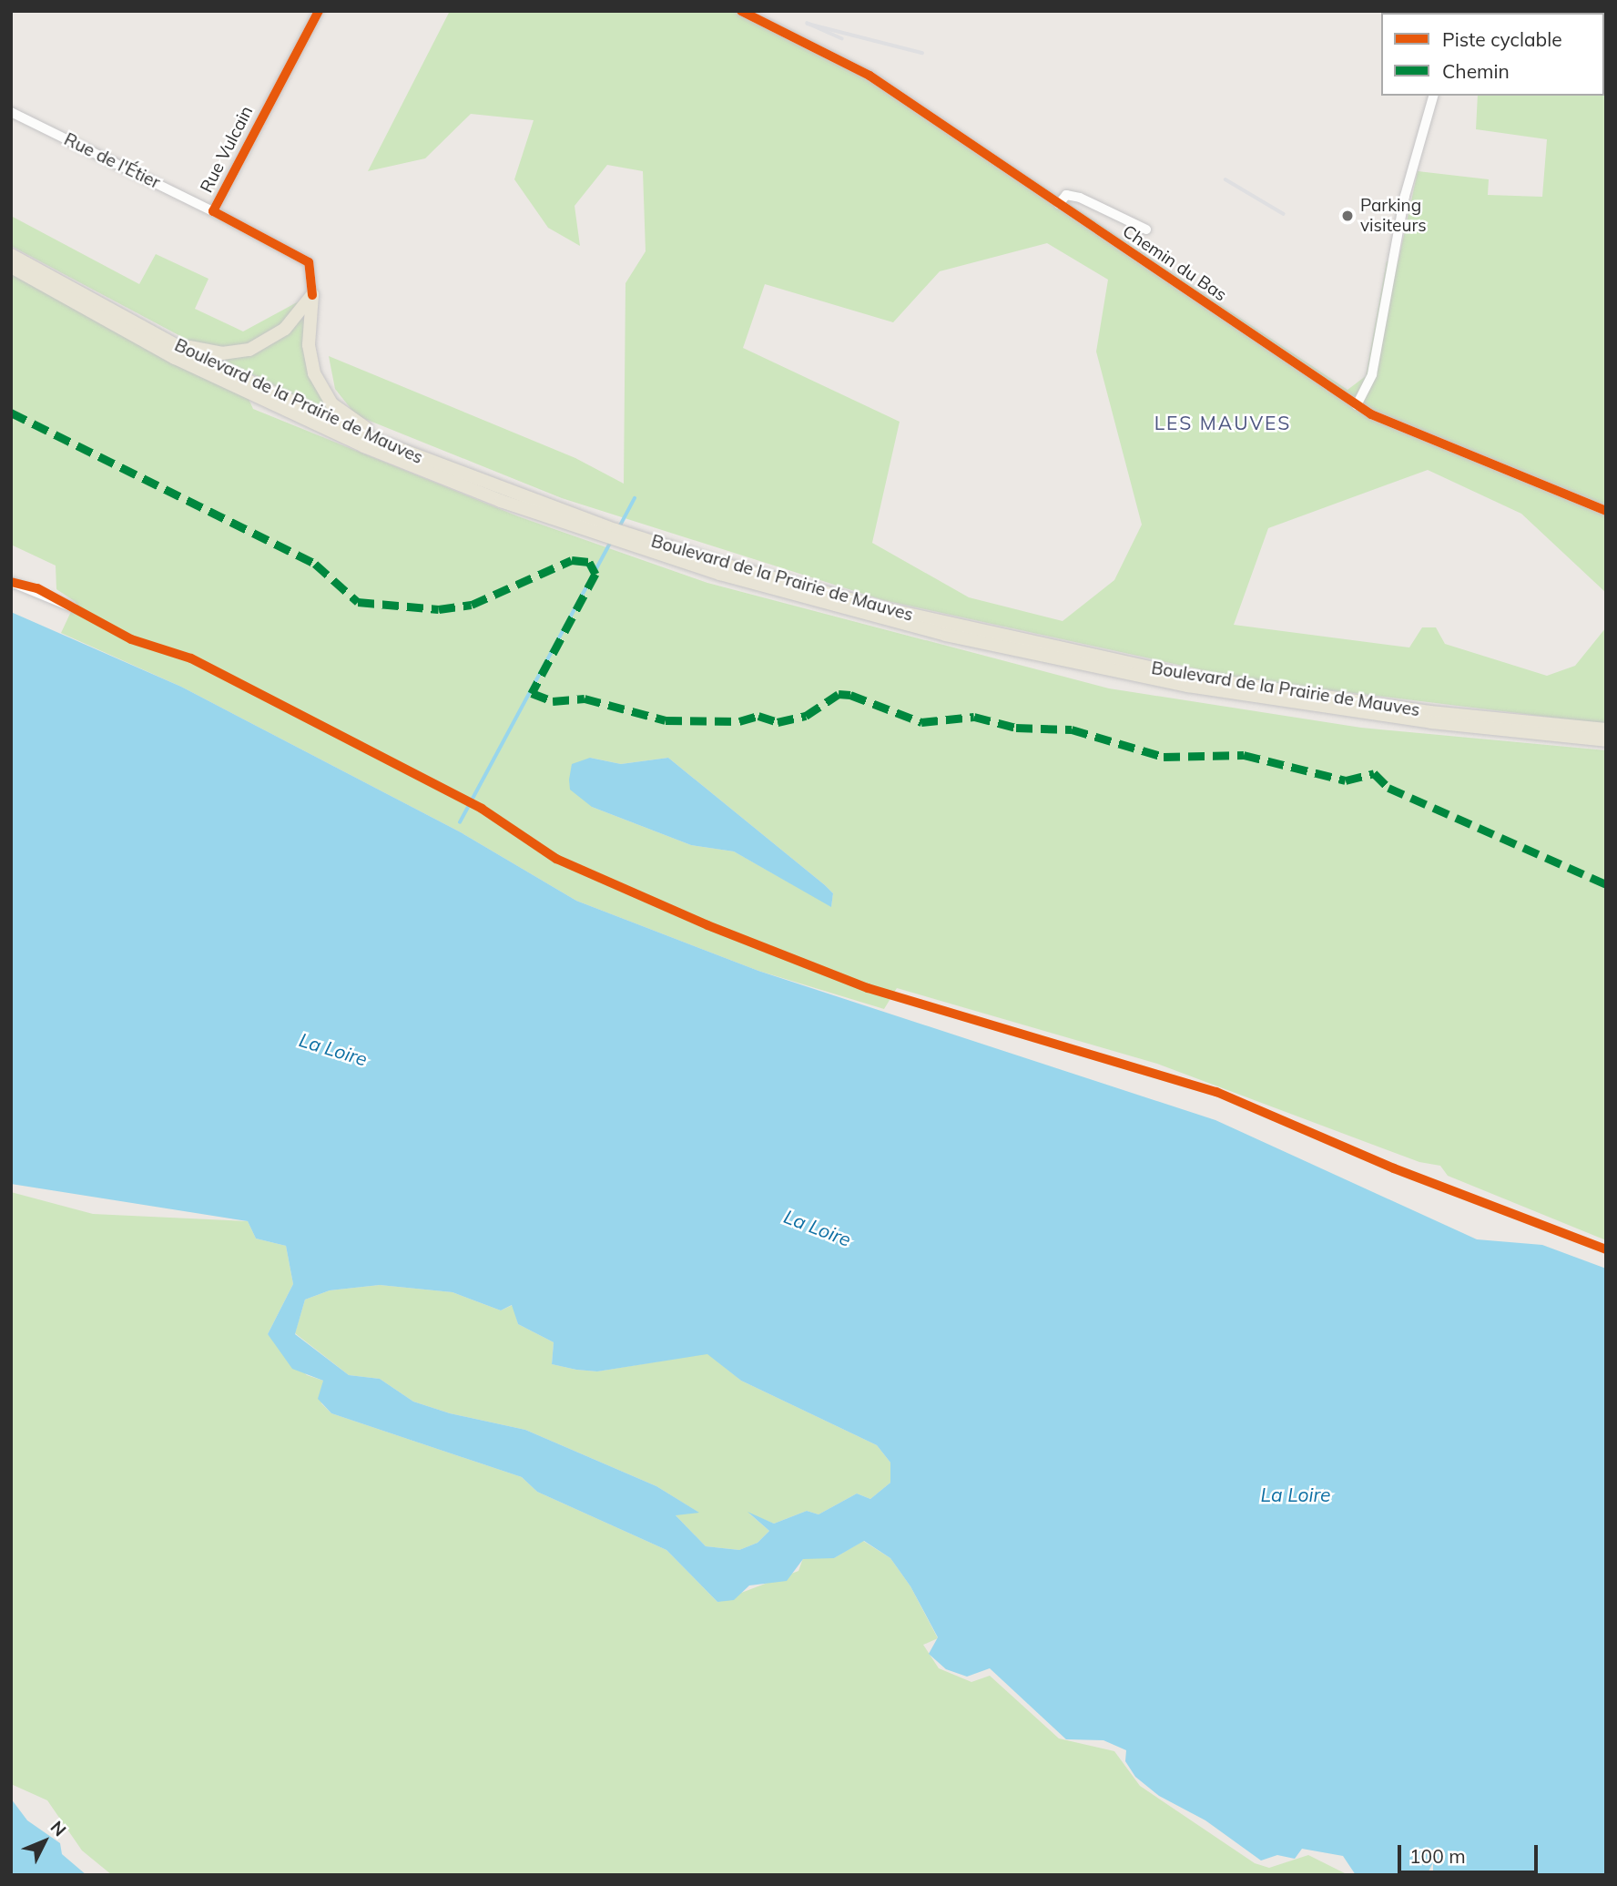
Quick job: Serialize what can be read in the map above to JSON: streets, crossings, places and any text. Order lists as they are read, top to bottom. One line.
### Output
{"streets":{"main road":["Boulevard de la Prairie de Mauves"],"street":["Rue Vulcain","Rue de l'Étier","Chemin du Bas"]},"crossings":[["Rue Vulcain","Rue de l'Étier"]],"districts":["LES MAUVES"],"water":["La Loire"],"places":["Parking visiteurs"],"legend":["Piste cyclable","Chemin"],"scale_bar":"100 m","north":"top right"}
